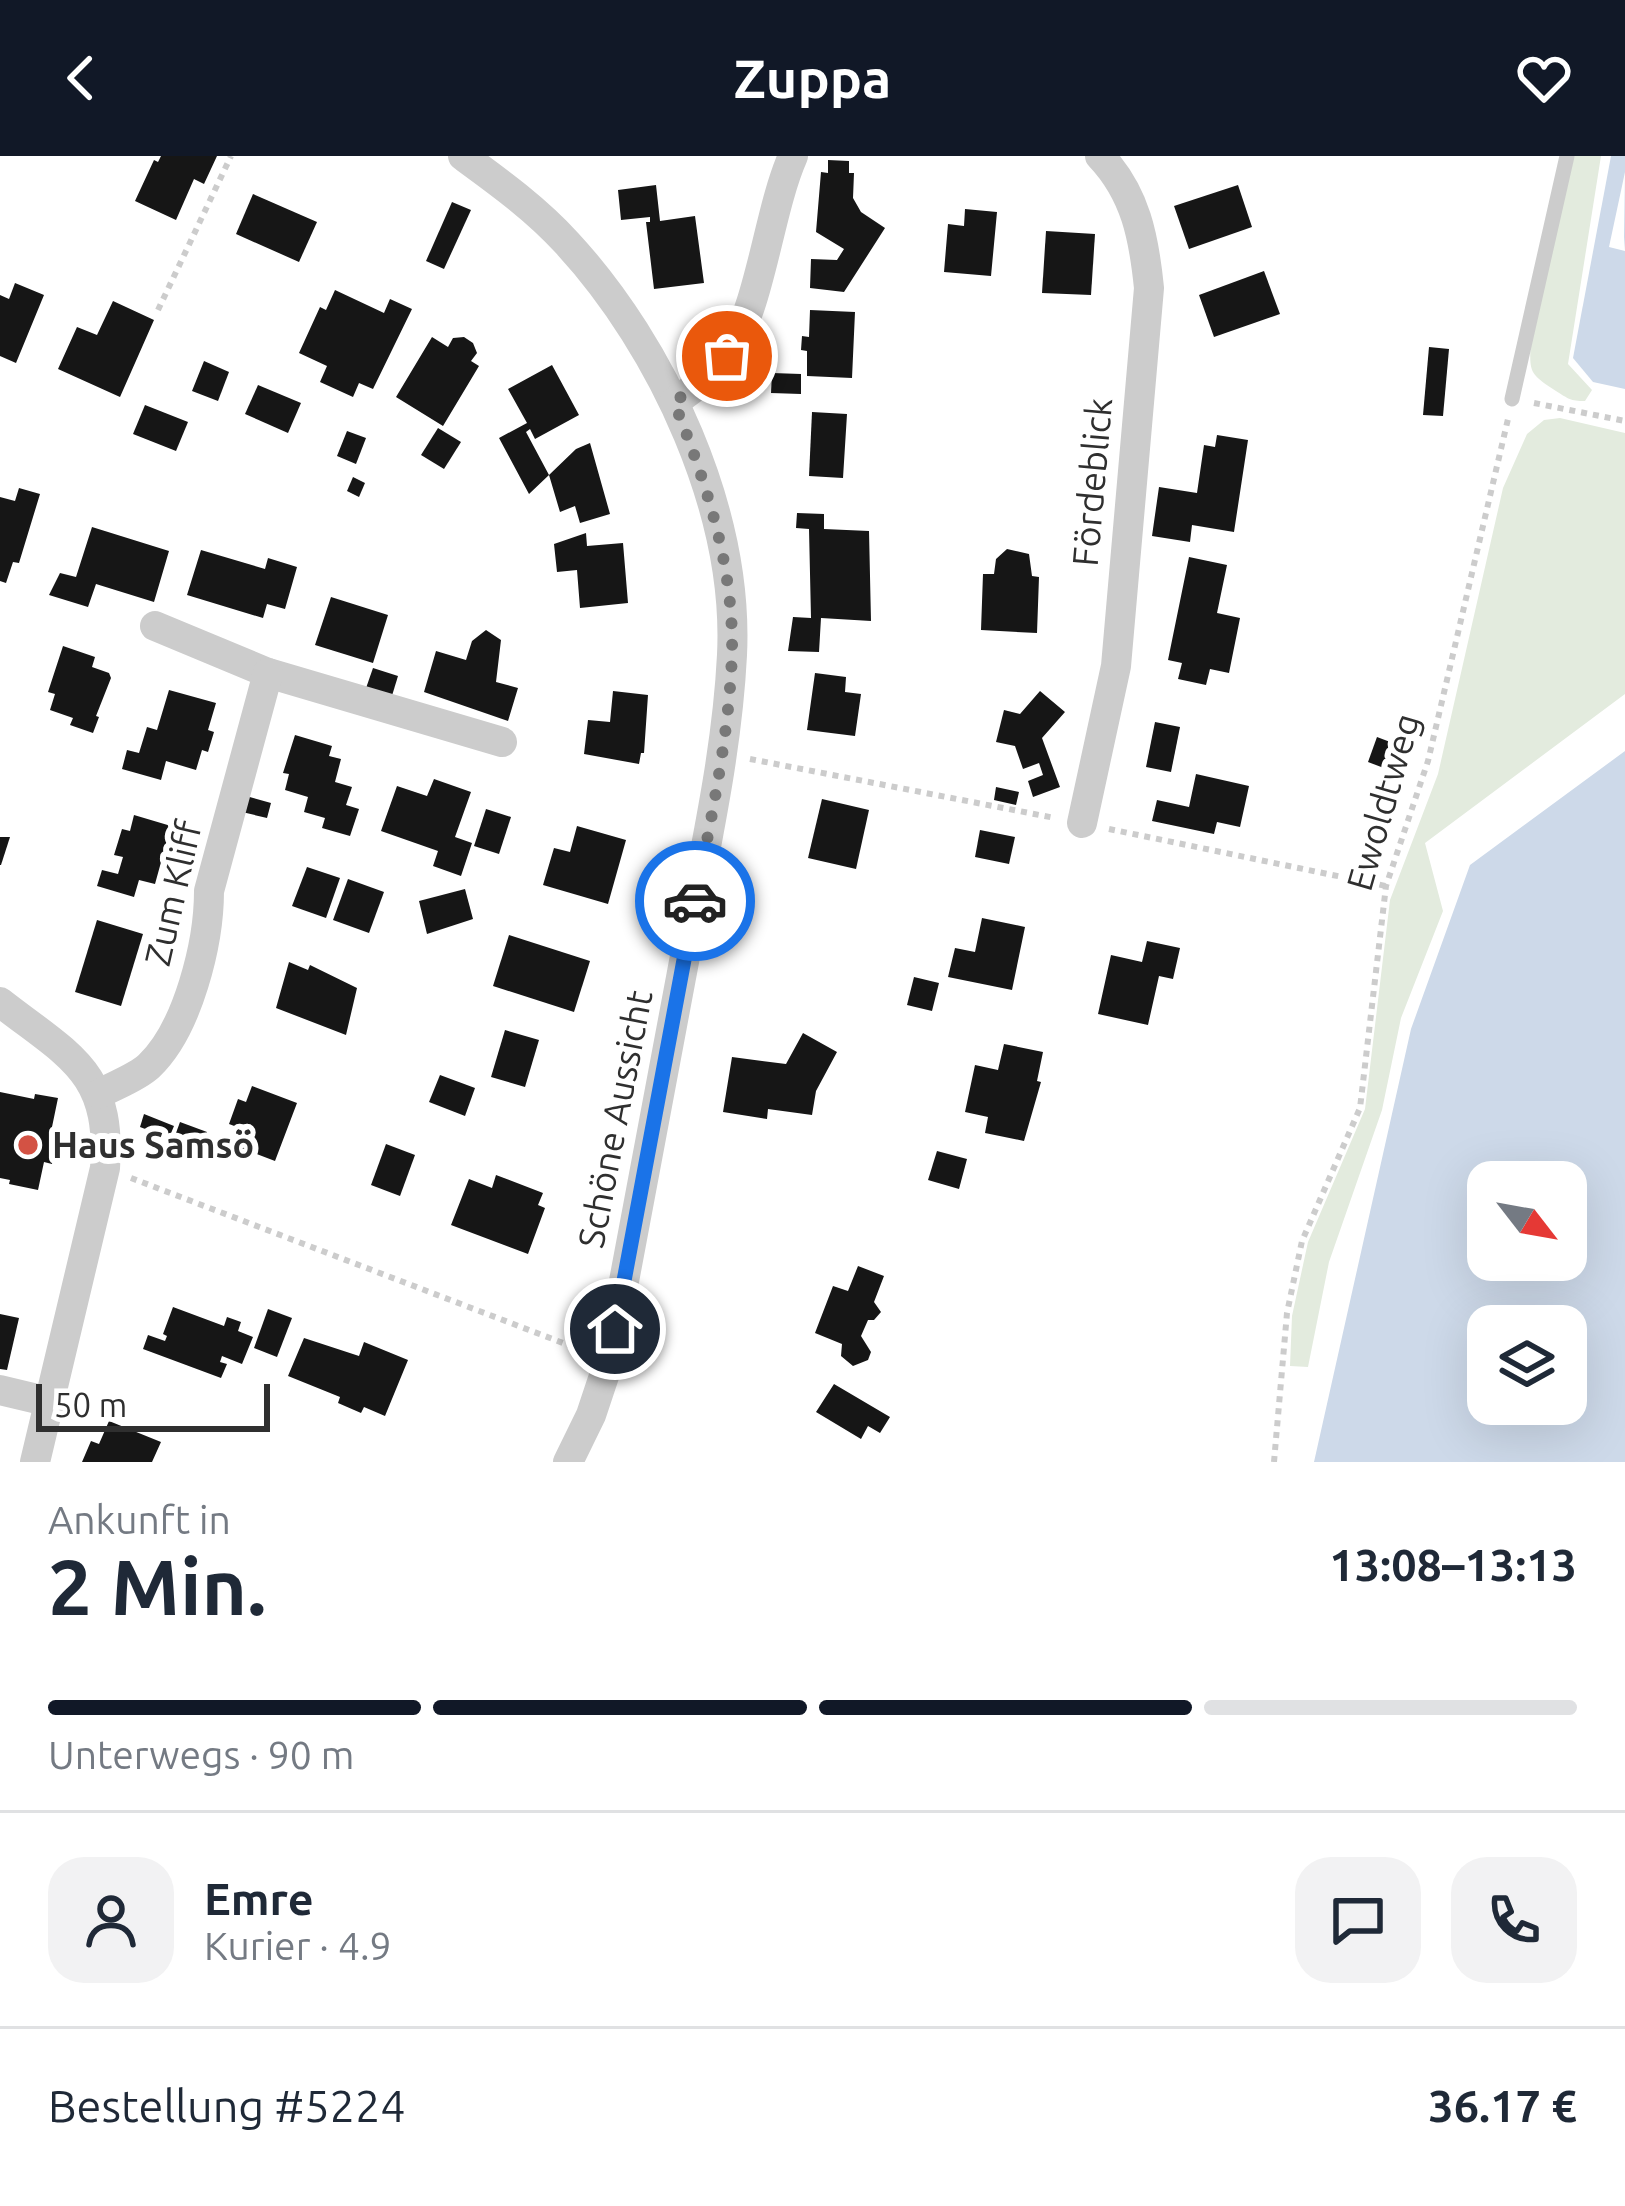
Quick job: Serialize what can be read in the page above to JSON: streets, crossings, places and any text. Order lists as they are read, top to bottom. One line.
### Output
{"streets":{"street":["Fördeblick","Zum Kliff","Schöne Aussicht"],"path":["Ewoldtweg"]},"places":["Haus Samsö"],"scale_bar":"50 m","north":"bottom right","page":{"header":"Zuppa","scale":"50 m","heading":["2 Min.","Ankunft in","13:08–13:13"],"panel":["Emre","Kurier · 4.9","Bestellung #5224","36.17 €"],"bar":"Unterwegs · 90 m"}}
